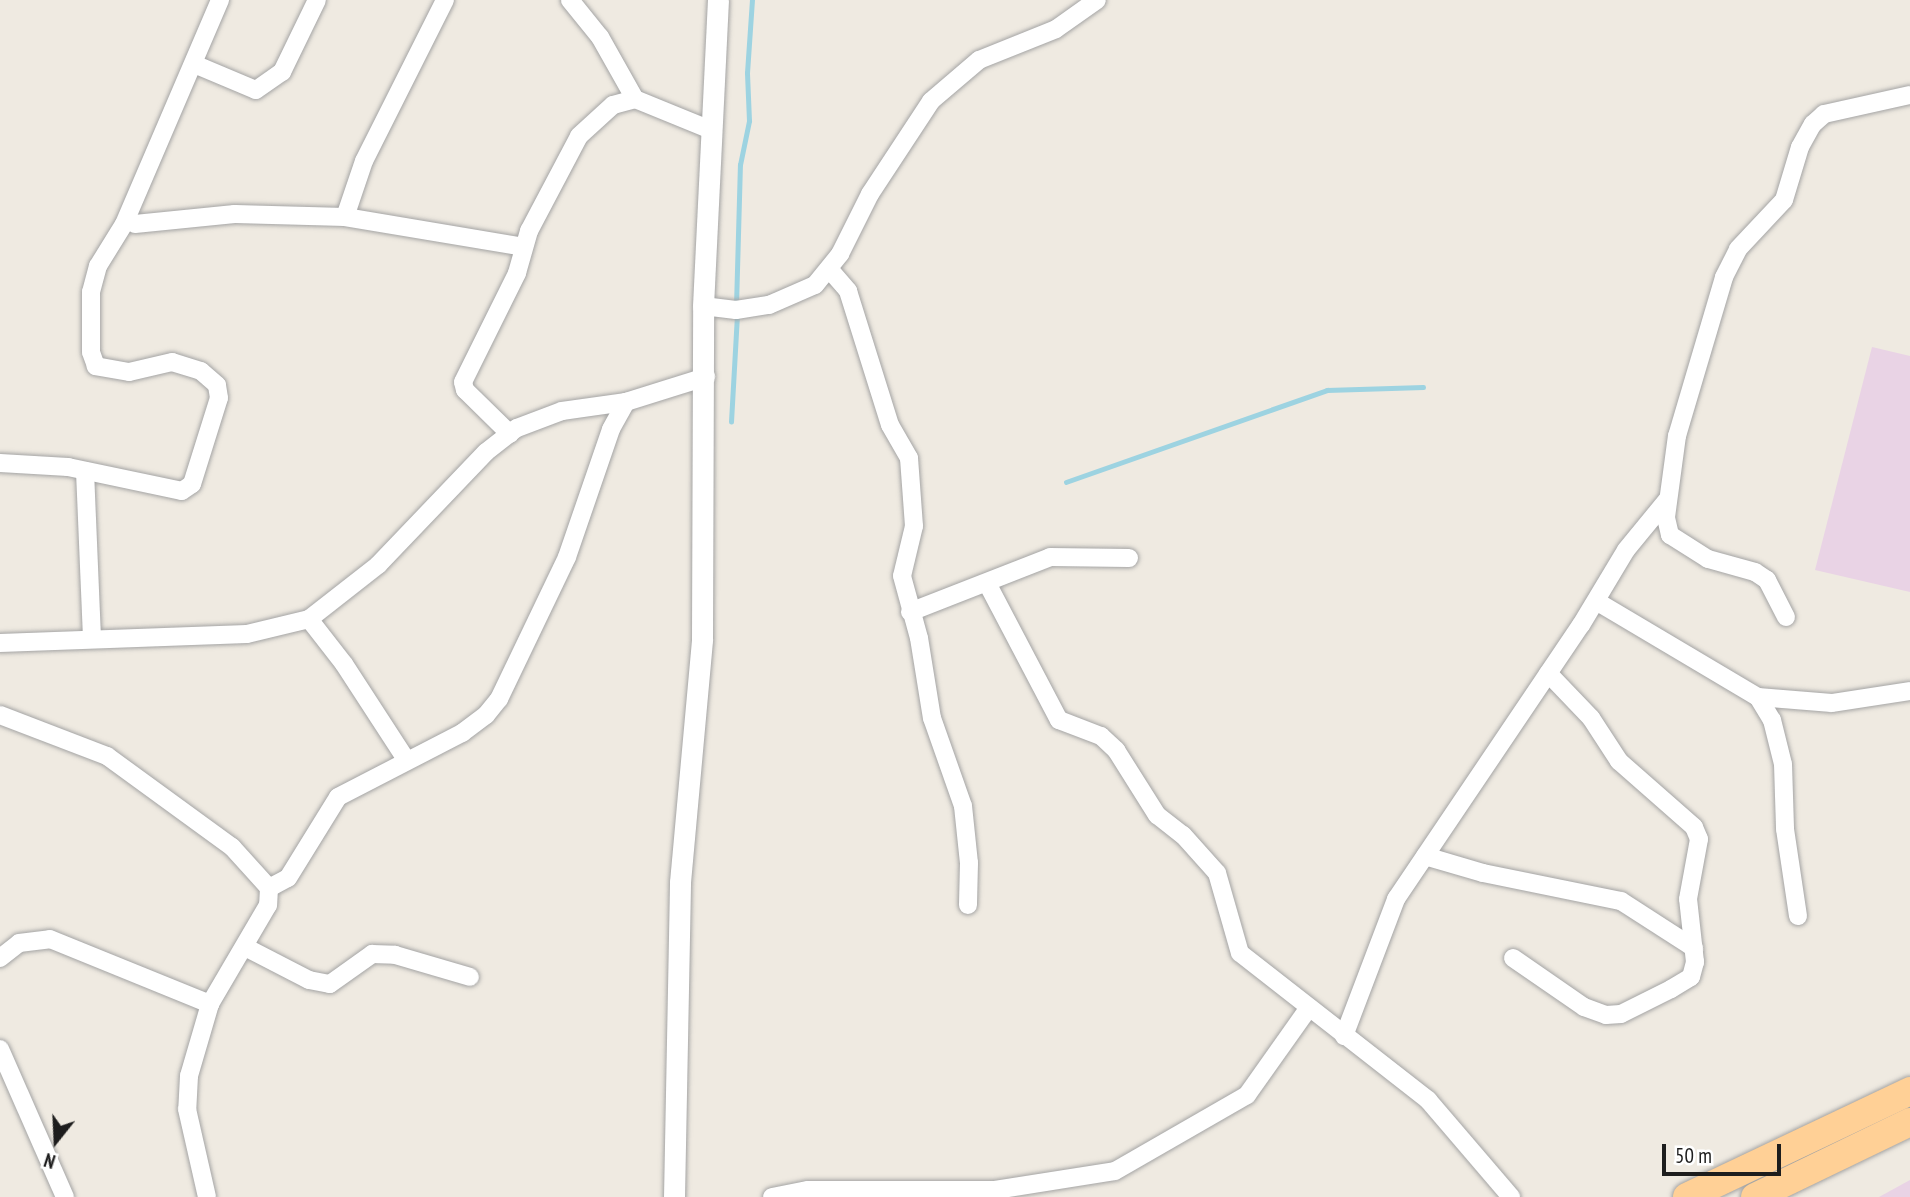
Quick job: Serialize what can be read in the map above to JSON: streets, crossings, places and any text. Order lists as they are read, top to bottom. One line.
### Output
{"scale_bar":"50 m","north":"bottom"}
